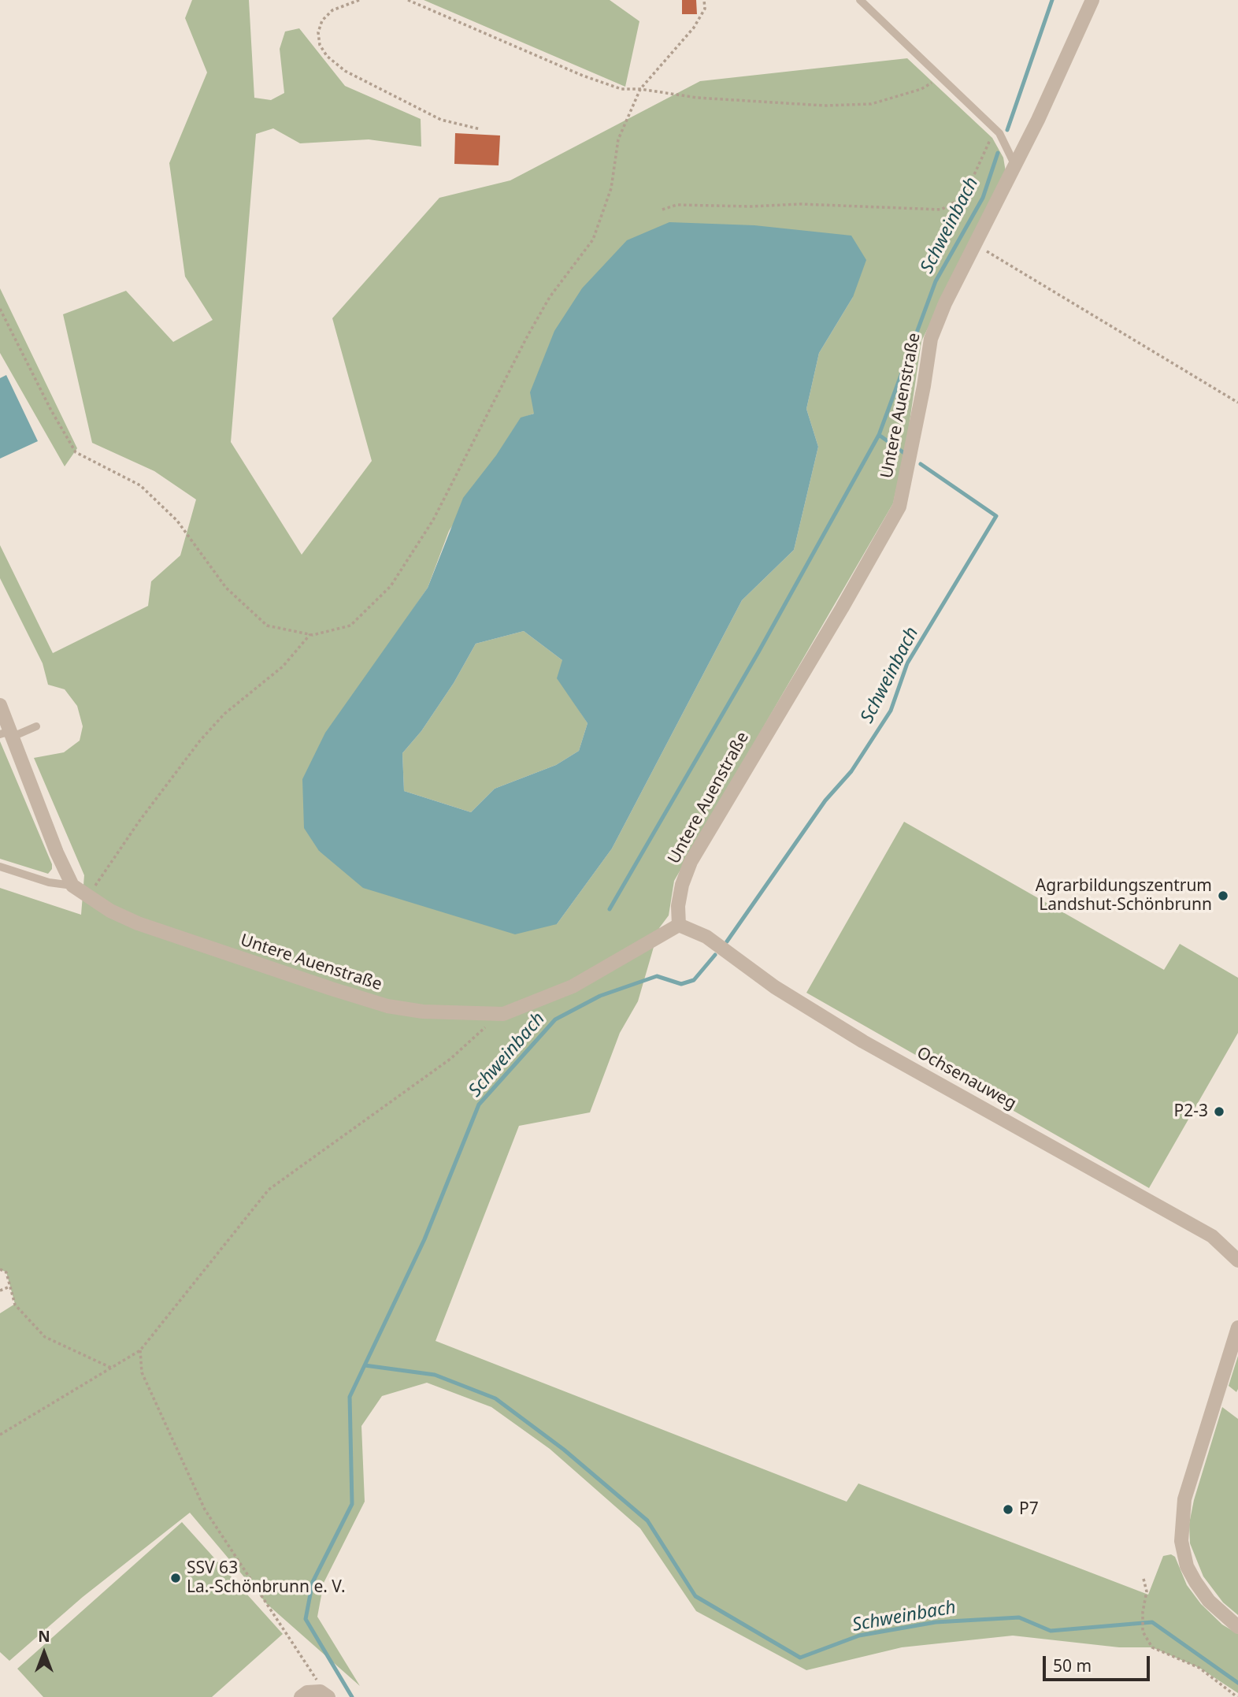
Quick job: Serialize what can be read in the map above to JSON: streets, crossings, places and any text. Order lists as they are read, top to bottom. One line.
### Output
{"streets":{"street":["Untere Auenstraße","Ochsenauweg"]},"crossings":[["Untere Auenstraße","Ochsenauweg"]],"water":["Schweinbach"],"places":["Agrarbildungszentrum Landshut-Schönbrunn","P2-3","P7","SSV 63 La.-Schönbrunn e. V."],"scale_bar":"50 m","north":"top"}
